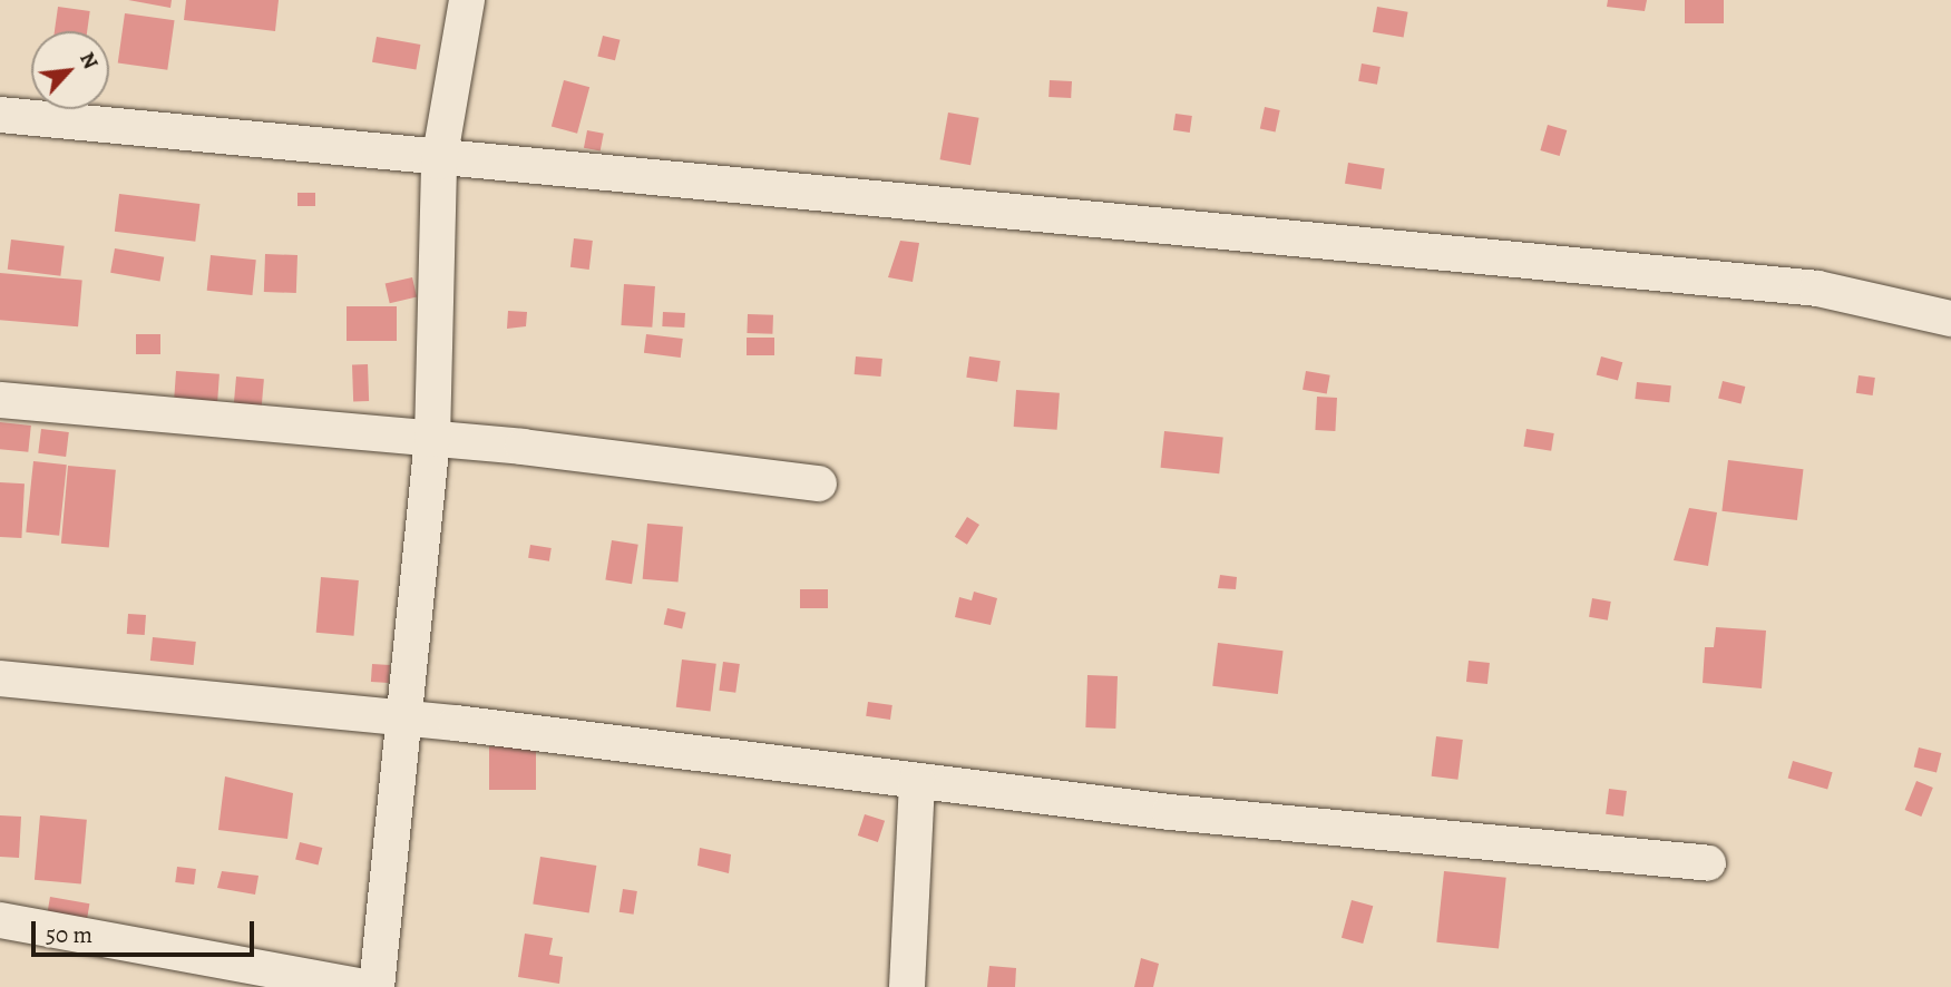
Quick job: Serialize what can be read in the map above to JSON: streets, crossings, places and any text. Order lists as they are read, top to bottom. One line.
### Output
{"scale_bar":"50 m","north":"top right"}
